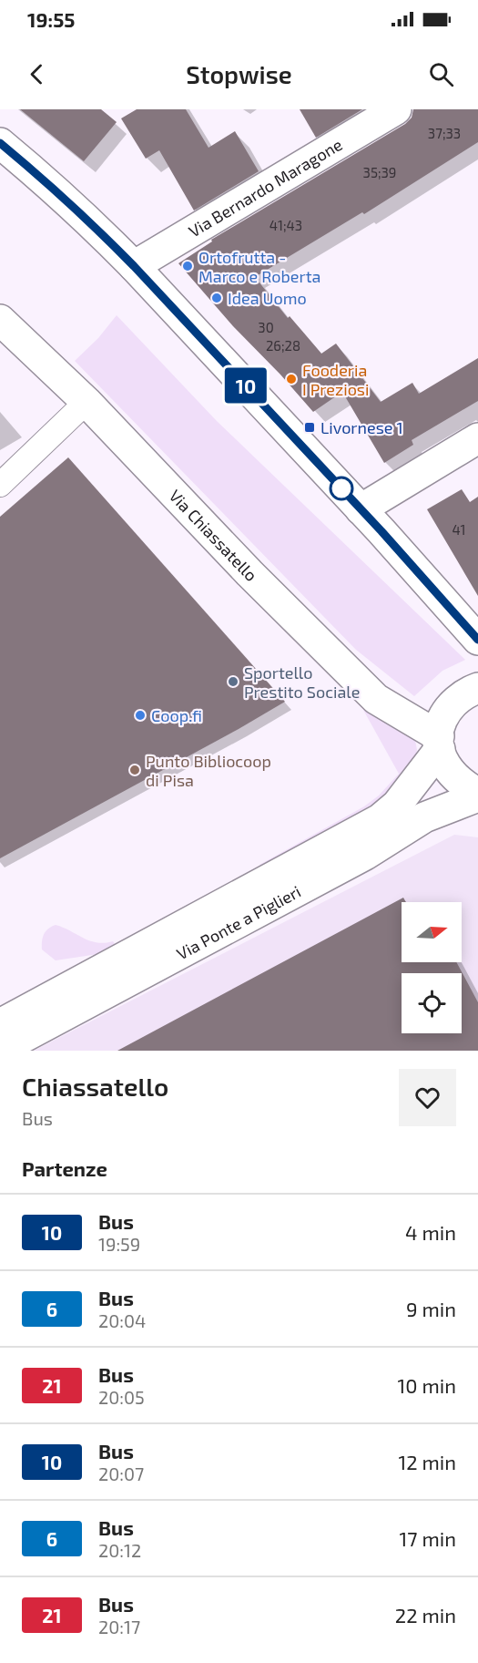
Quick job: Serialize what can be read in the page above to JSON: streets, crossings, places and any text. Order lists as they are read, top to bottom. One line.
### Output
{"streets":{"street":["Via Bernardo Maragone","Via Chiassatello","Via Ponte a Piglieri"]},"crossings":[["Via Chiassatello","Via Ponte a Piglieri"]],"places":{"other":["Ortofrutta - Marco e Roberta","Idea Uomo","Fooderia I Preziosi","Sportello Prestito Sociale","Coop.fi","Punto Bibliocoop di Pisa"],"transit":["Livornese 1"]},"lines":["bus line 10"],"house_numbers":["37;33","35;39","41;43","30","26;28","41"],"north":"right","page":{"status":"19:55","header":"Stopwise","on_map":"10","heading":[["Chiassatello","Bus"],"Partenze"],"list":[{"mark":"10","name":"Bus","note":"19:59","value":"4 min"},{"mark":"6","name":"Bus","note":"20:04","value":"9 min"},{"mark":"21","name":"Bus","note":"20:05","value":"10 min"},{"mark":"10","name":"Bus","note":"20:07","value":"12 min"},{"mark":"6","name":"Bus","note":"20:12","value":"17 min"},{"mark":"21","name":"Bus","note":"20:17","value":"22 min"}]}}
